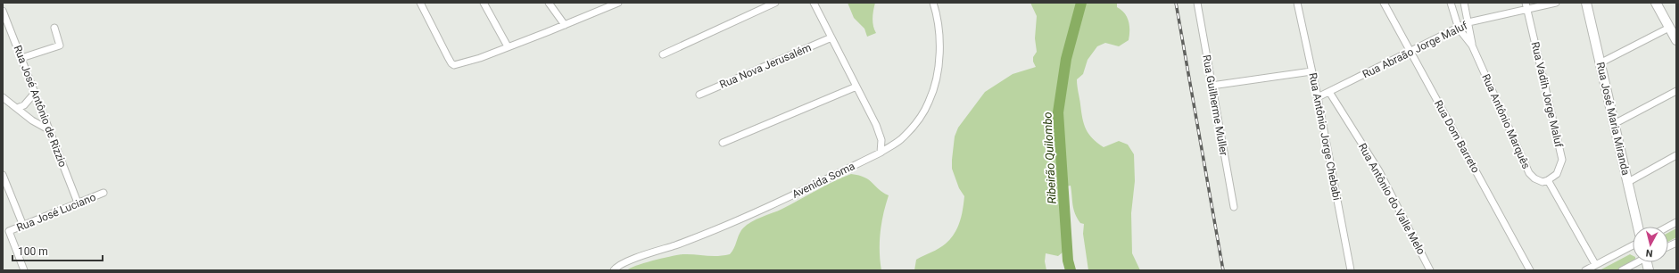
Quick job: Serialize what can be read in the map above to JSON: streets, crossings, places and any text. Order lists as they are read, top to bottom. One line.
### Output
{"streets":{"main road":["Rua José Maria Miranda"],"street":["Rua Abraão Jorge Maluf","Rua Nova Jerusalém","Rua Vadih Jorge Maluf","Rua Guilherme Muller","Rua José Antônio de Rizzio","Rua Antônio Marquês","Rua Antônio Jorge Chebabi","Rua Dom Barreto","Avenida Soma","Rua Antônio do Valle Melo","Rua José Luciano"]},"crossings":[["Rua Abraão Jorge Maluf","Rua Vadih Jorge Maluf"],["Rua Abraão Jorge Maluf","Rua Antônio Marquês"],["Rua Abraão Jorge Maluf","Rua Antônio Jorge Chebabi"],["Rua Abraão Jorge Maluf","Rua Dom Barreto"],["Rua Abraão Jorge Maluf","Rua Antônio do Valle Melo"],["Rua Vadih Jorge Maluf","Rua Antônio Marquês"],["Rua José Antônio de Rizzio","Rua José Luciano"]],"water":["Ribeirão Quilombo"],"scale_bar":"100 m","north":"bottom"}
